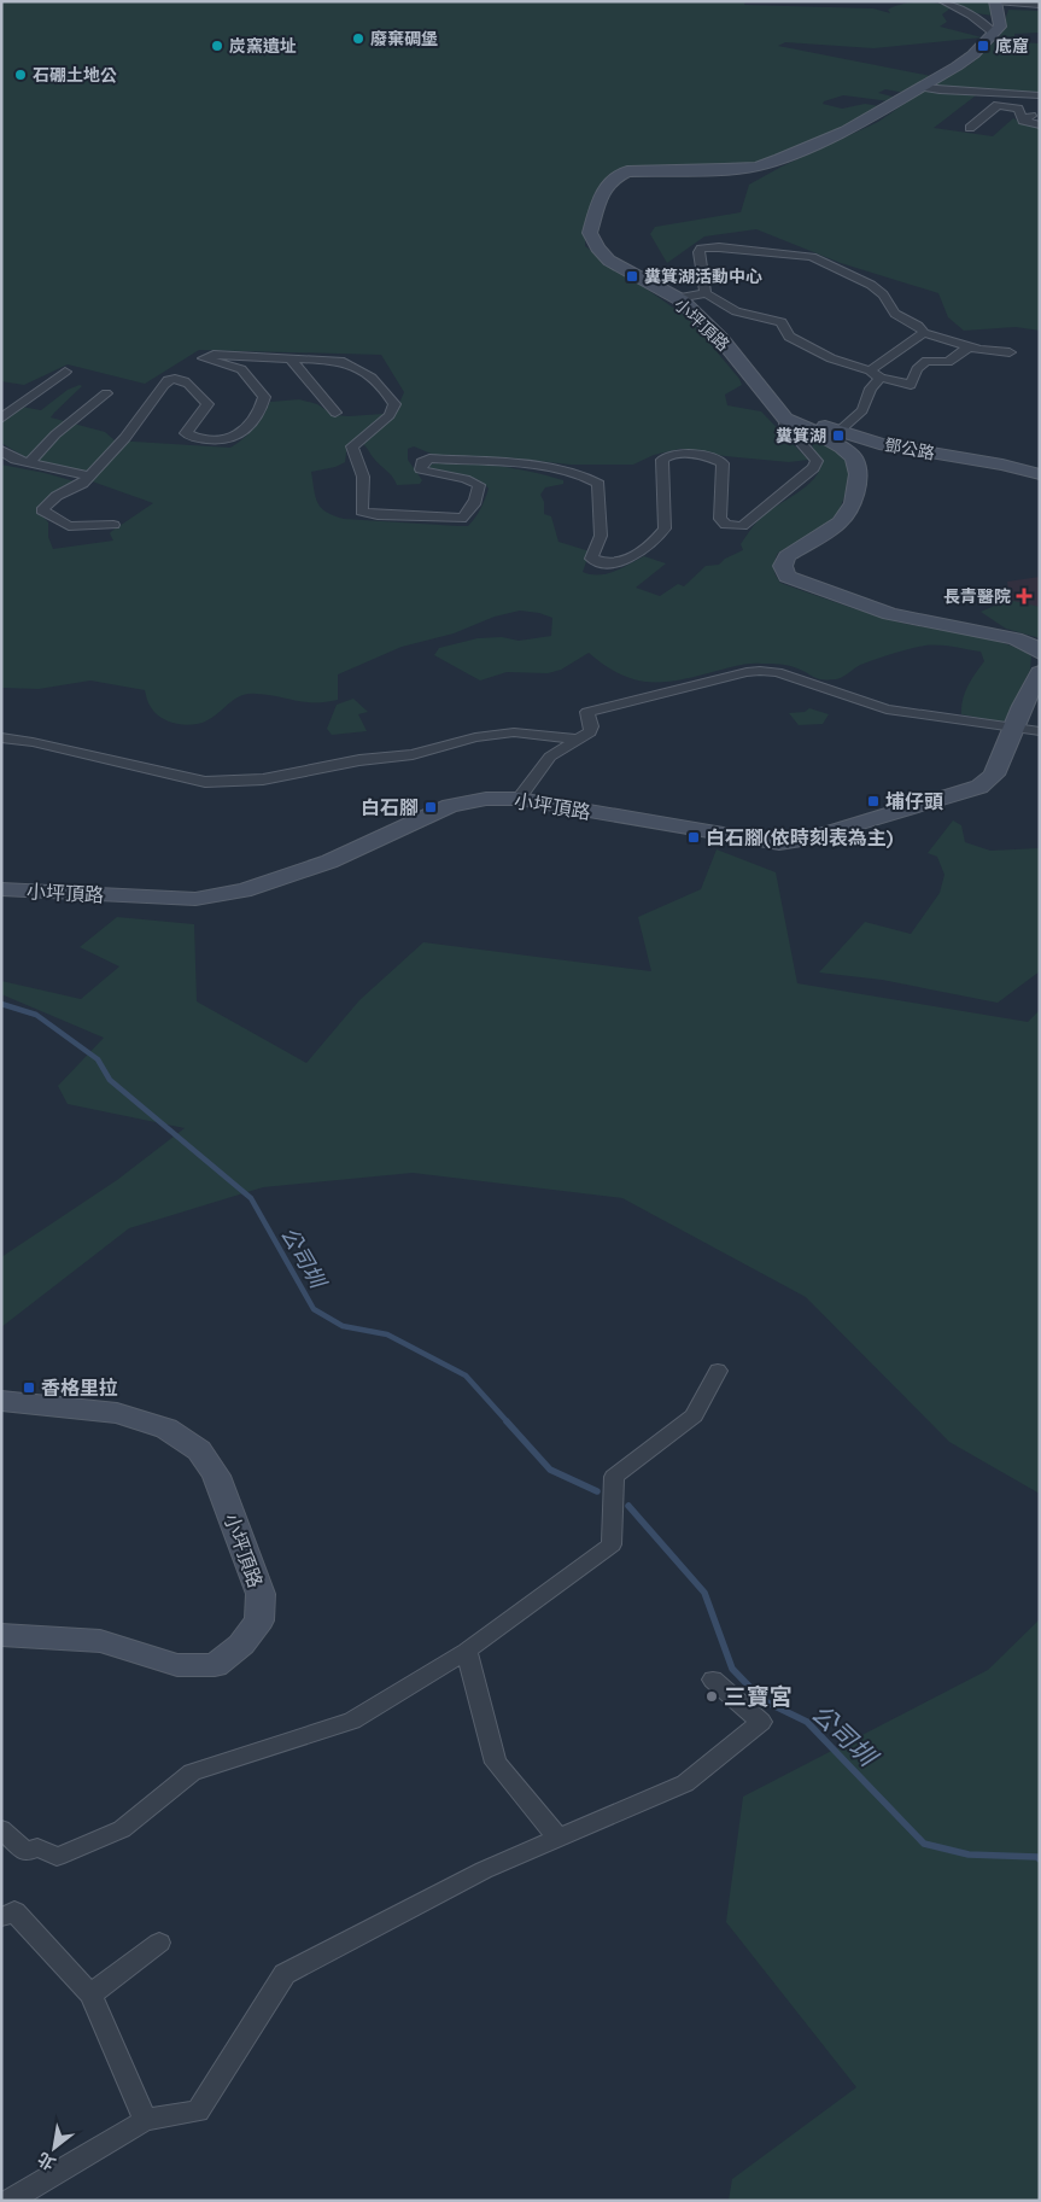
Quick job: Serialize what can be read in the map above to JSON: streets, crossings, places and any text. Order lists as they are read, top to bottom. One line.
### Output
{"streets":{"street":["小坪頂路","鄧公路"]},"crossings":[["小坪頂路","鄧公路"]],"water":["公司圳"],"places":{"other":["廢棄碉堡","炭窯遺址","石硼土地公","三寶宮"],"transit":["底窟","糞箕湖活動中心","糞箕湖","埔仔頭","白石腳","白石腳(依時刻表為主)","香格里拉"],"health":["長青醫院"]},"north":"bottom left"}
